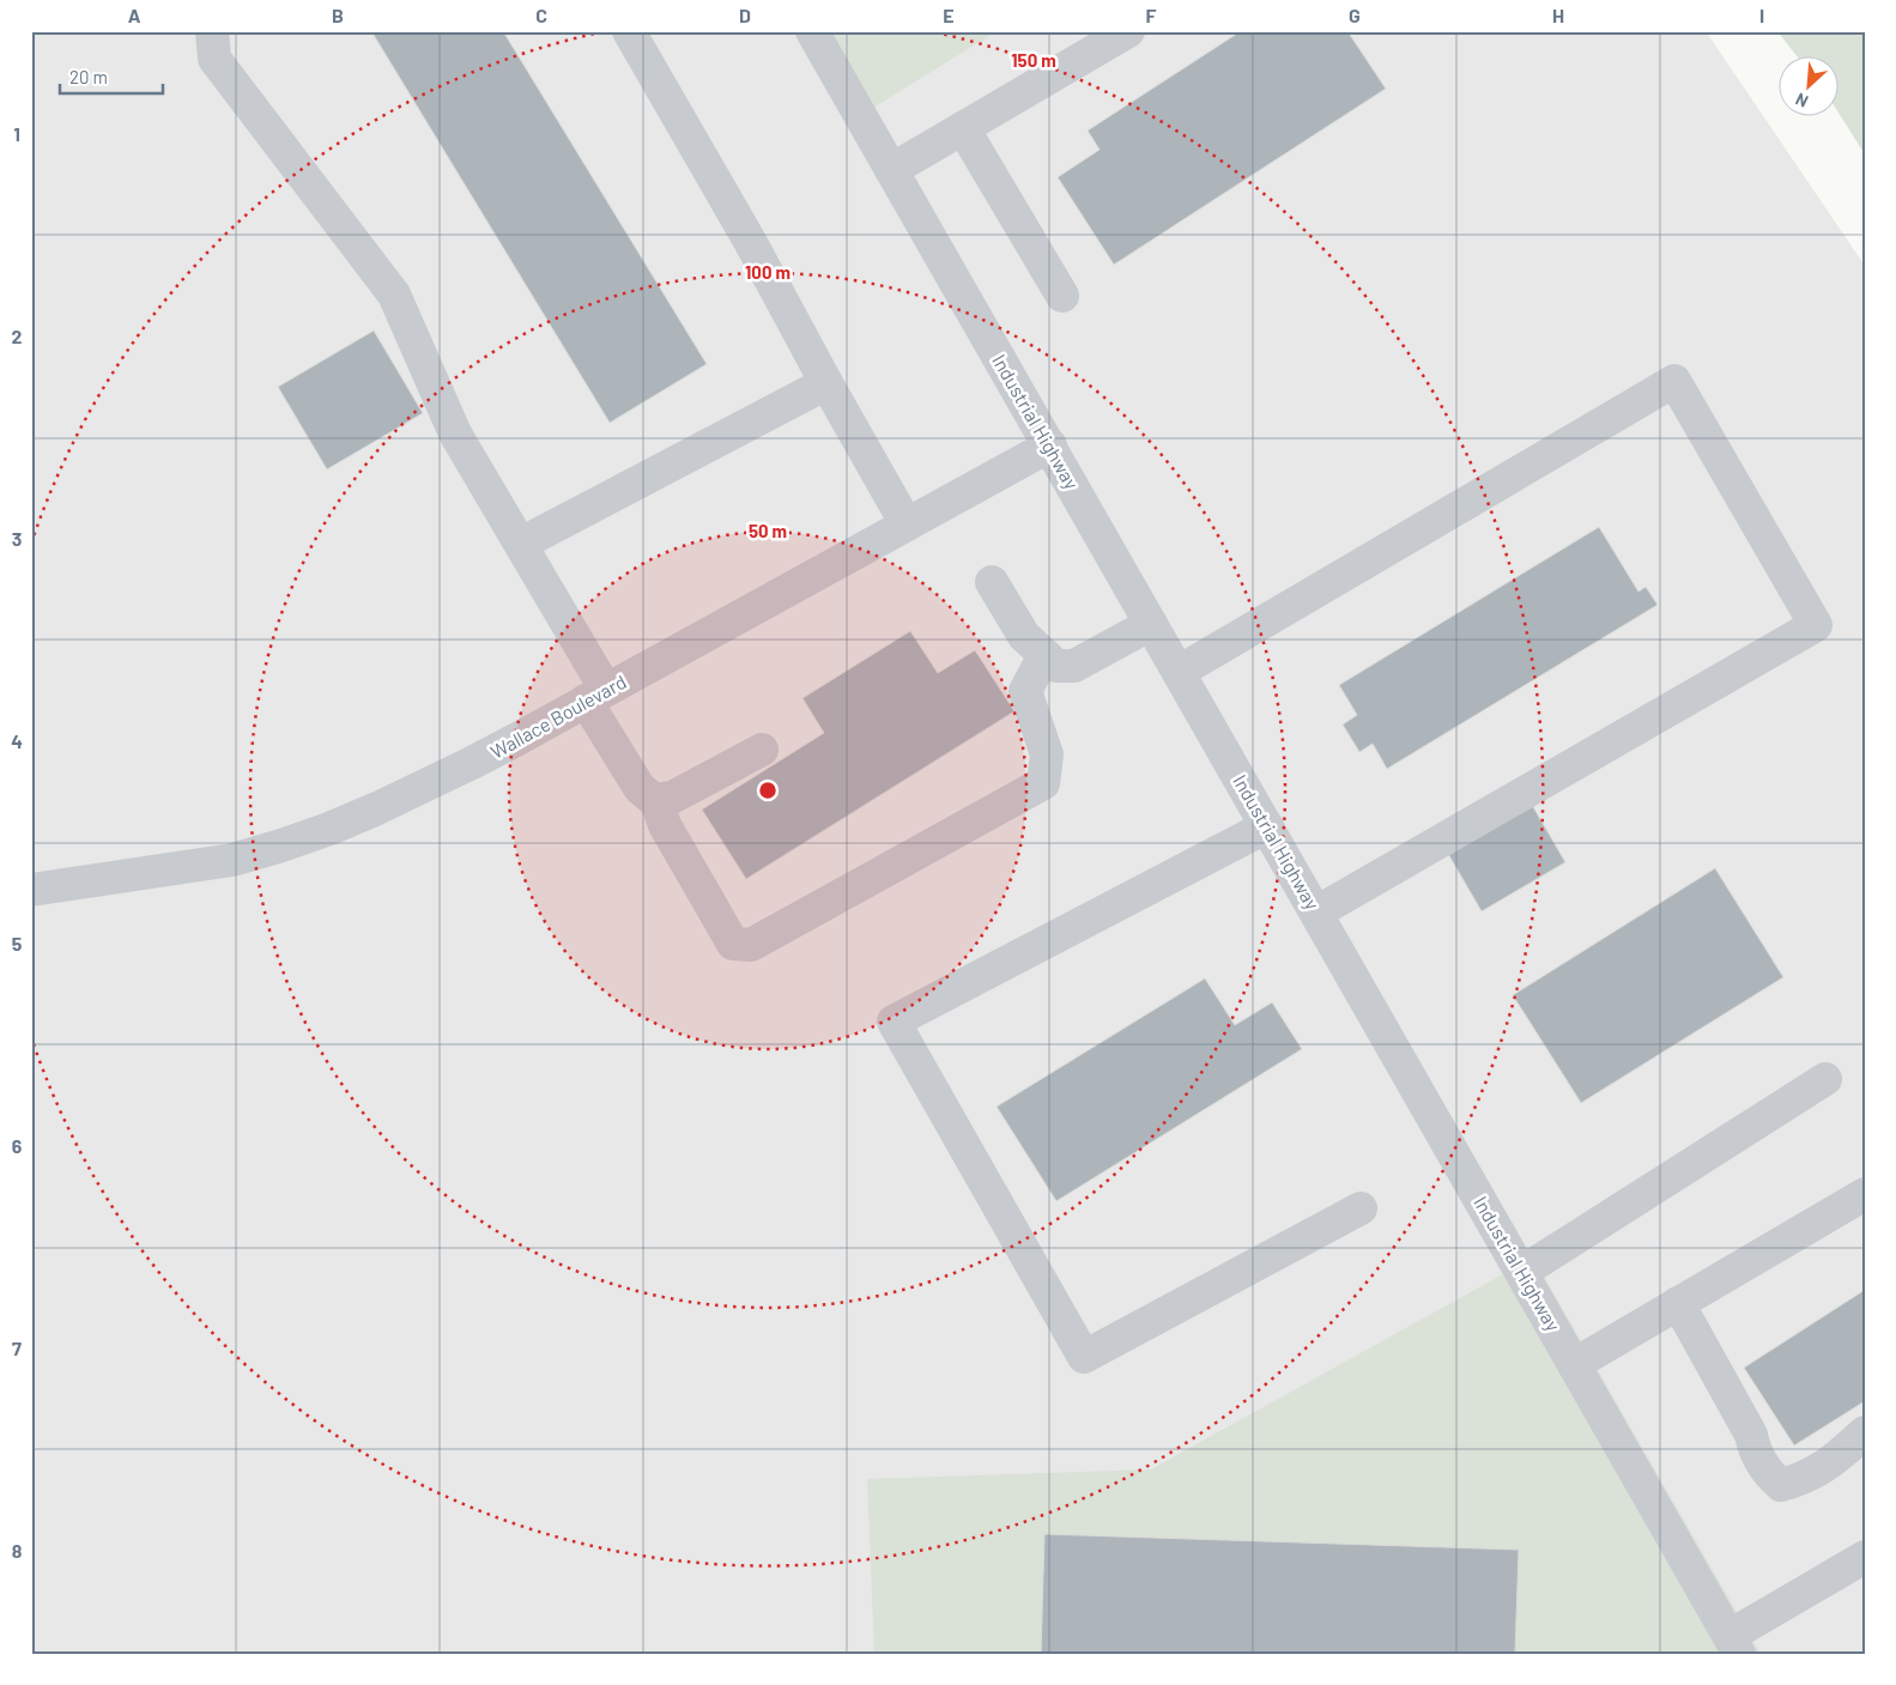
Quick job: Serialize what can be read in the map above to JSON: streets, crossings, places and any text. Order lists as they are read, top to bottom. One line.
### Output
{"streets":{"street":["Industrial Highway","Wallace Boulevard"]},"crossings":[["Industrial Highway","Wallace Boulevard"]],"scale_bar":"20 m","north":"bottom left","grid":{"columns":["A","B","C","D","E","F","G","H","I"],"rows":["1","2","3","4","5","6","7","8"]},"rings":["150 m","100 m","50 m"]}
